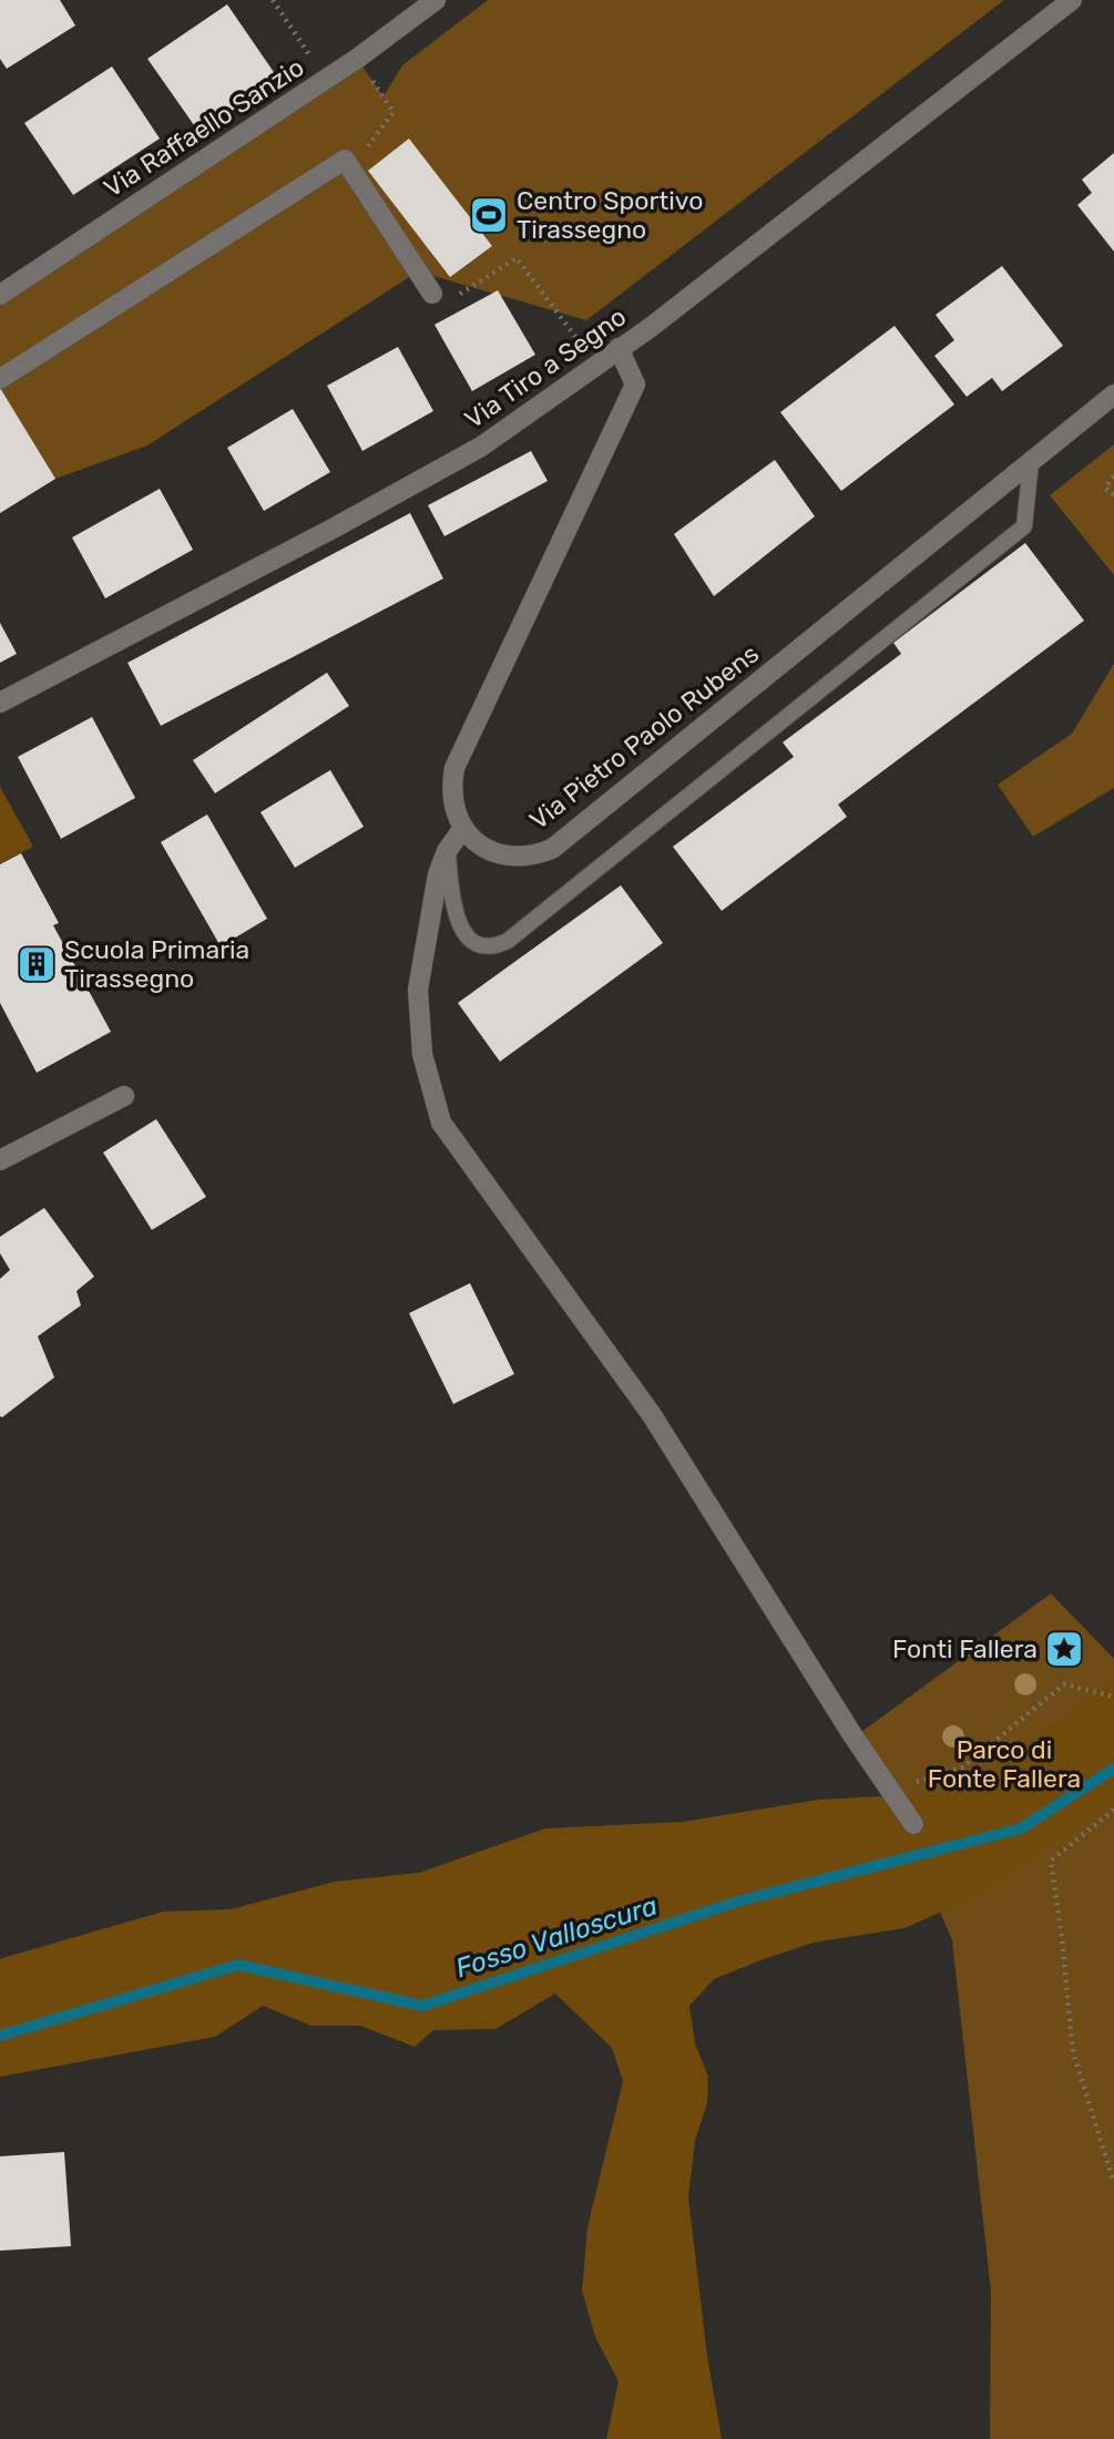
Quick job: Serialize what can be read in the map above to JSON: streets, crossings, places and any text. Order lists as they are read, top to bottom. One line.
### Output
{"streets":{"street":["Via Raffaello Sanzio","Via Tiro a Segno","Via Pietro Paolo Rubens"]},"water":["Fosso Valloscura"],"parks":["Parco di Fonte Fallera"],"places":{"sports":["Centro Sportivo Tirassegno"],"building":["Scuola Primaria Tirassegno"],"place":["Fonti Fallera"]}}
